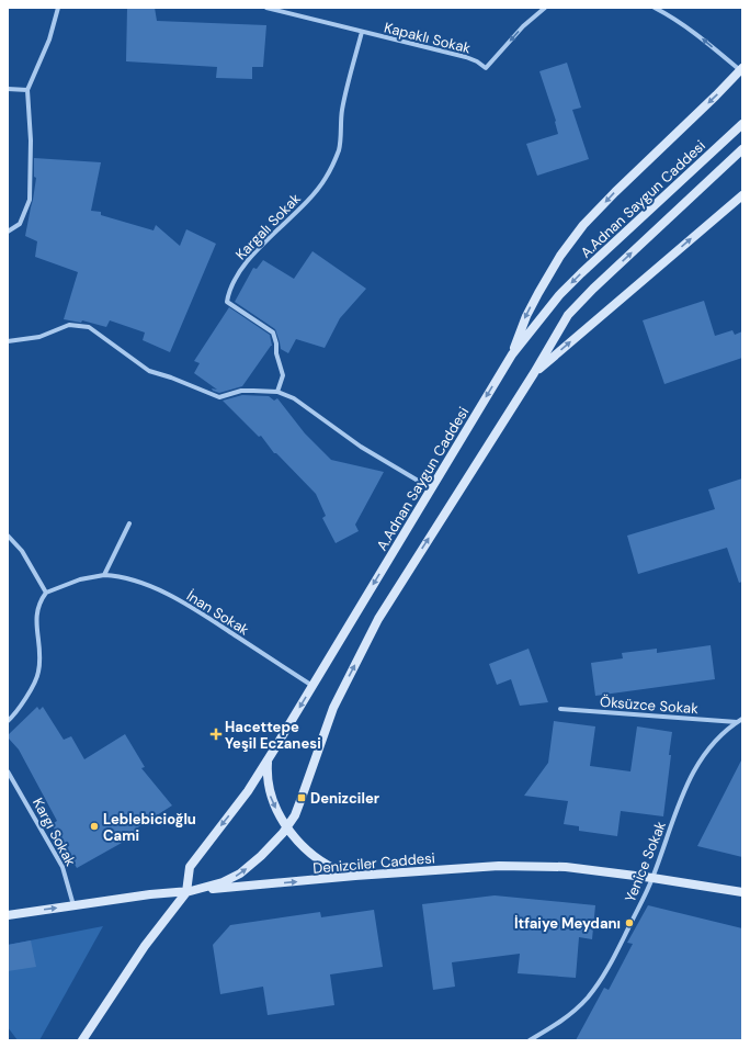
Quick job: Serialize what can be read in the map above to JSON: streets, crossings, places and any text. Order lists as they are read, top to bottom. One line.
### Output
{"streets":{"main road":["A.Adnan Saygun Caddesi","Denizciler Caddesi"],"street":["Kapaklı Sokak","Kargalı Sokak","İnan Sokak","Öksüzce Sokak","Kargı Sokak","Yenice Sokak"]},"crossings":[["Kapaklı Sokak","Kargalı Sokak"],["A.Adnan Saygun Caddesi","İnan Sokak"],["A.Adnan Saygun Caddesi","Denizciler Caddesi"],["Öksüzce Sokak","Yenice Sokak"],["Kargı Sokak","Denizciler Caddesi"],["Yenice Sokak","Denizciler Caddesi"]],"one_way":["Kapaklı Sokak"],"places":{"health":["Hacettepe Yeşil Eczanesi"],"transit":["Denizciler"],"other":["Leblebicioğlu Cami","İtfaiye Meydanı"]}}
